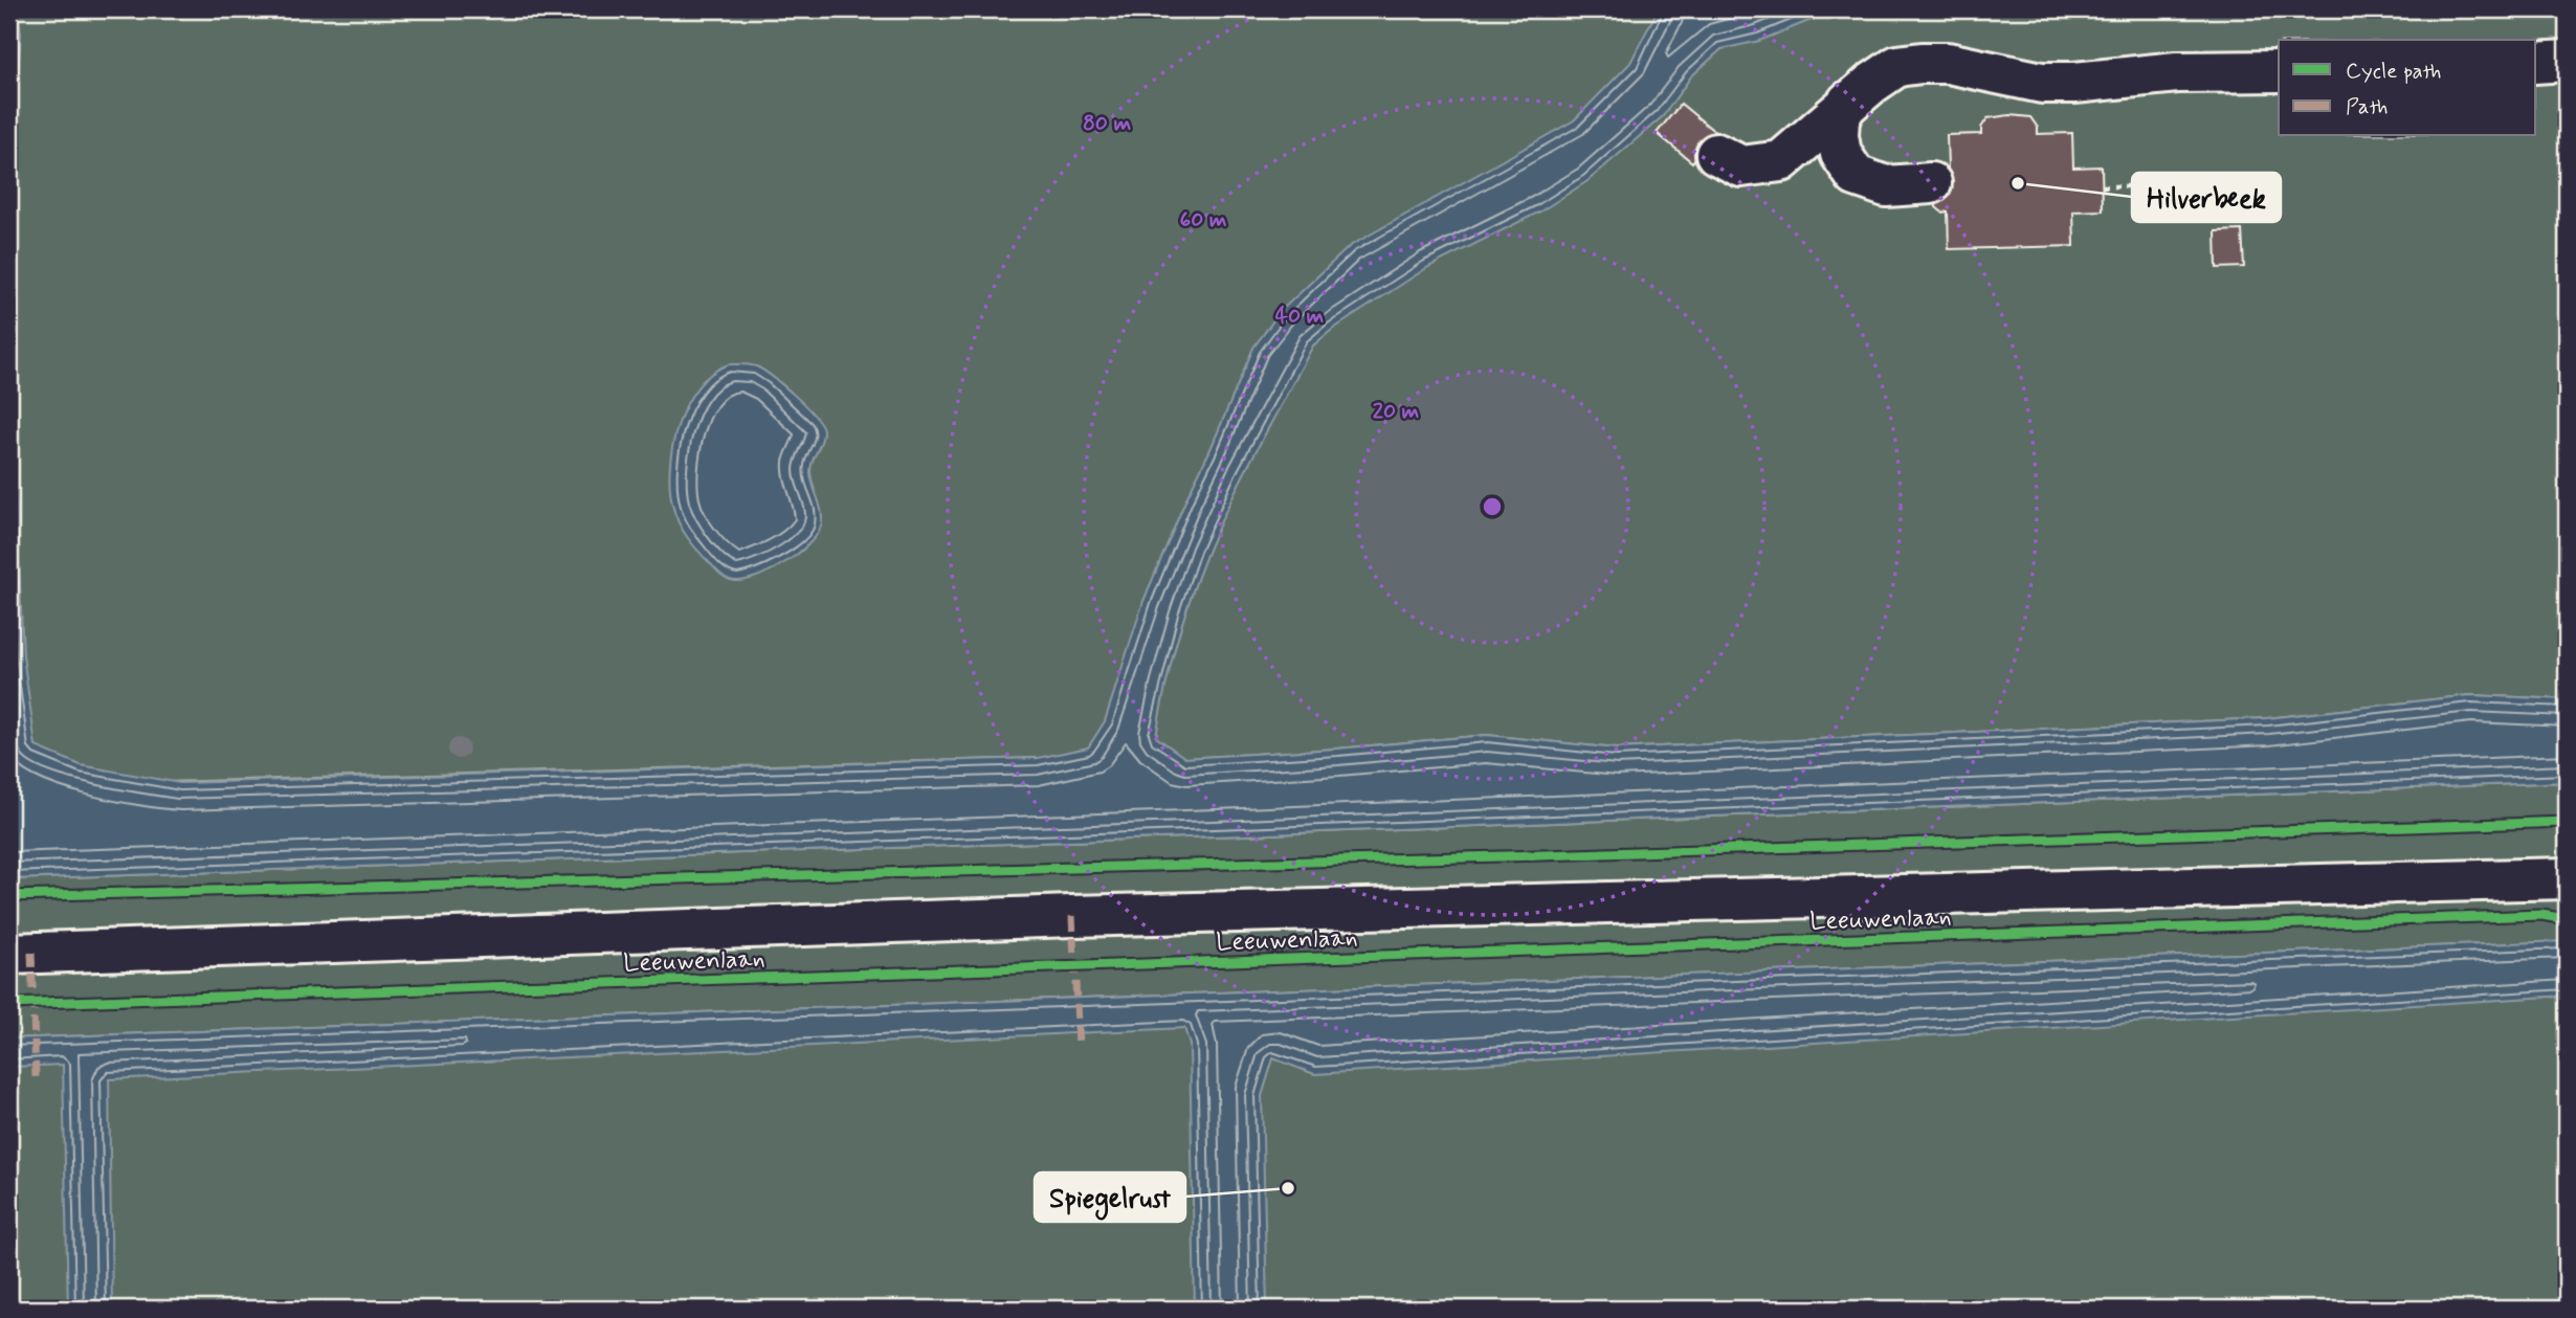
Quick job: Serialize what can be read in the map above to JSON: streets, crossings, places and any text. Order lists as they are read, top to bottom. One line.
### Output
{"streets":{"street":["Leeuwenlaan"]},"places":["Hilverbeek","Spiegelrust"],"legend":["Cycle path","Path"],"rings":["80 m","60 m","40 m","20 m"]}
